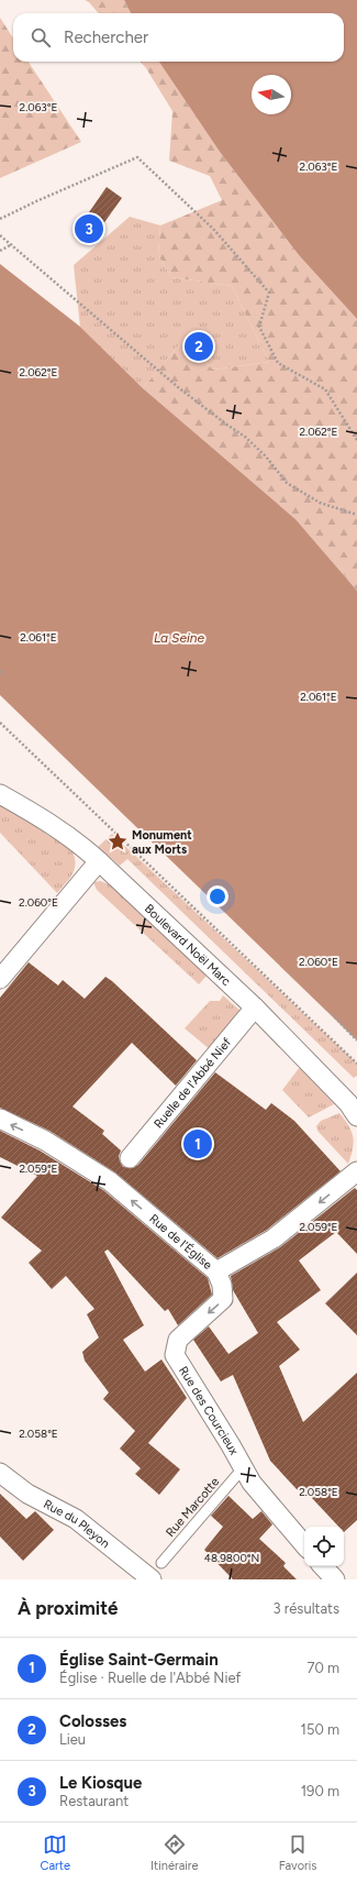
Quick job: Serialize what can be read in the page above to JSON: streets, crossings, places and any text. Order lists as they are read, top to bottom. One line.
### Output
{"streets":{"street":["Boulevard Noël Marc","Ruelle de l'Abbé Nief","Rue de l'Église","Rue des Courcieux","Rue du Pleyon"],"lane":["Rue Marcotte"]},"crossings":[["Boulevard Noël Marc","Ruelle de l'Abbé Nief"],["Rue de l'Église","Rue des Courcieux"],["Rue des Courcieux","Rue Marcotte"]],"one_way":["Rue de l'Église","Rue des Courcieux"],"water":["La Seine"],"places":{"place":["Monument aux Morts"]},"north":"left","page":{"search":"Rechercher","pins":["3","2","1"],"heading":["À proximité","3 résultats"],"list":[{"mark":"1","name":"Église Saint-Germain","note":"Église · Ruelle de l'Abbé Nief","value":"70 m"},{"mark":"2","name":"Colosses","note":"Lieu","value":"150 m"},{"mark":"3","name":"Le Kiosque","note":"Restaurant","value":"190 m"}],"nav":["Carte","Itinéraire","Favoris"]},"coordinates":["2.063°E","2.062°E","2.061°E","2.060°E","2.059°E","2.058°E","48.9800°N"]}
